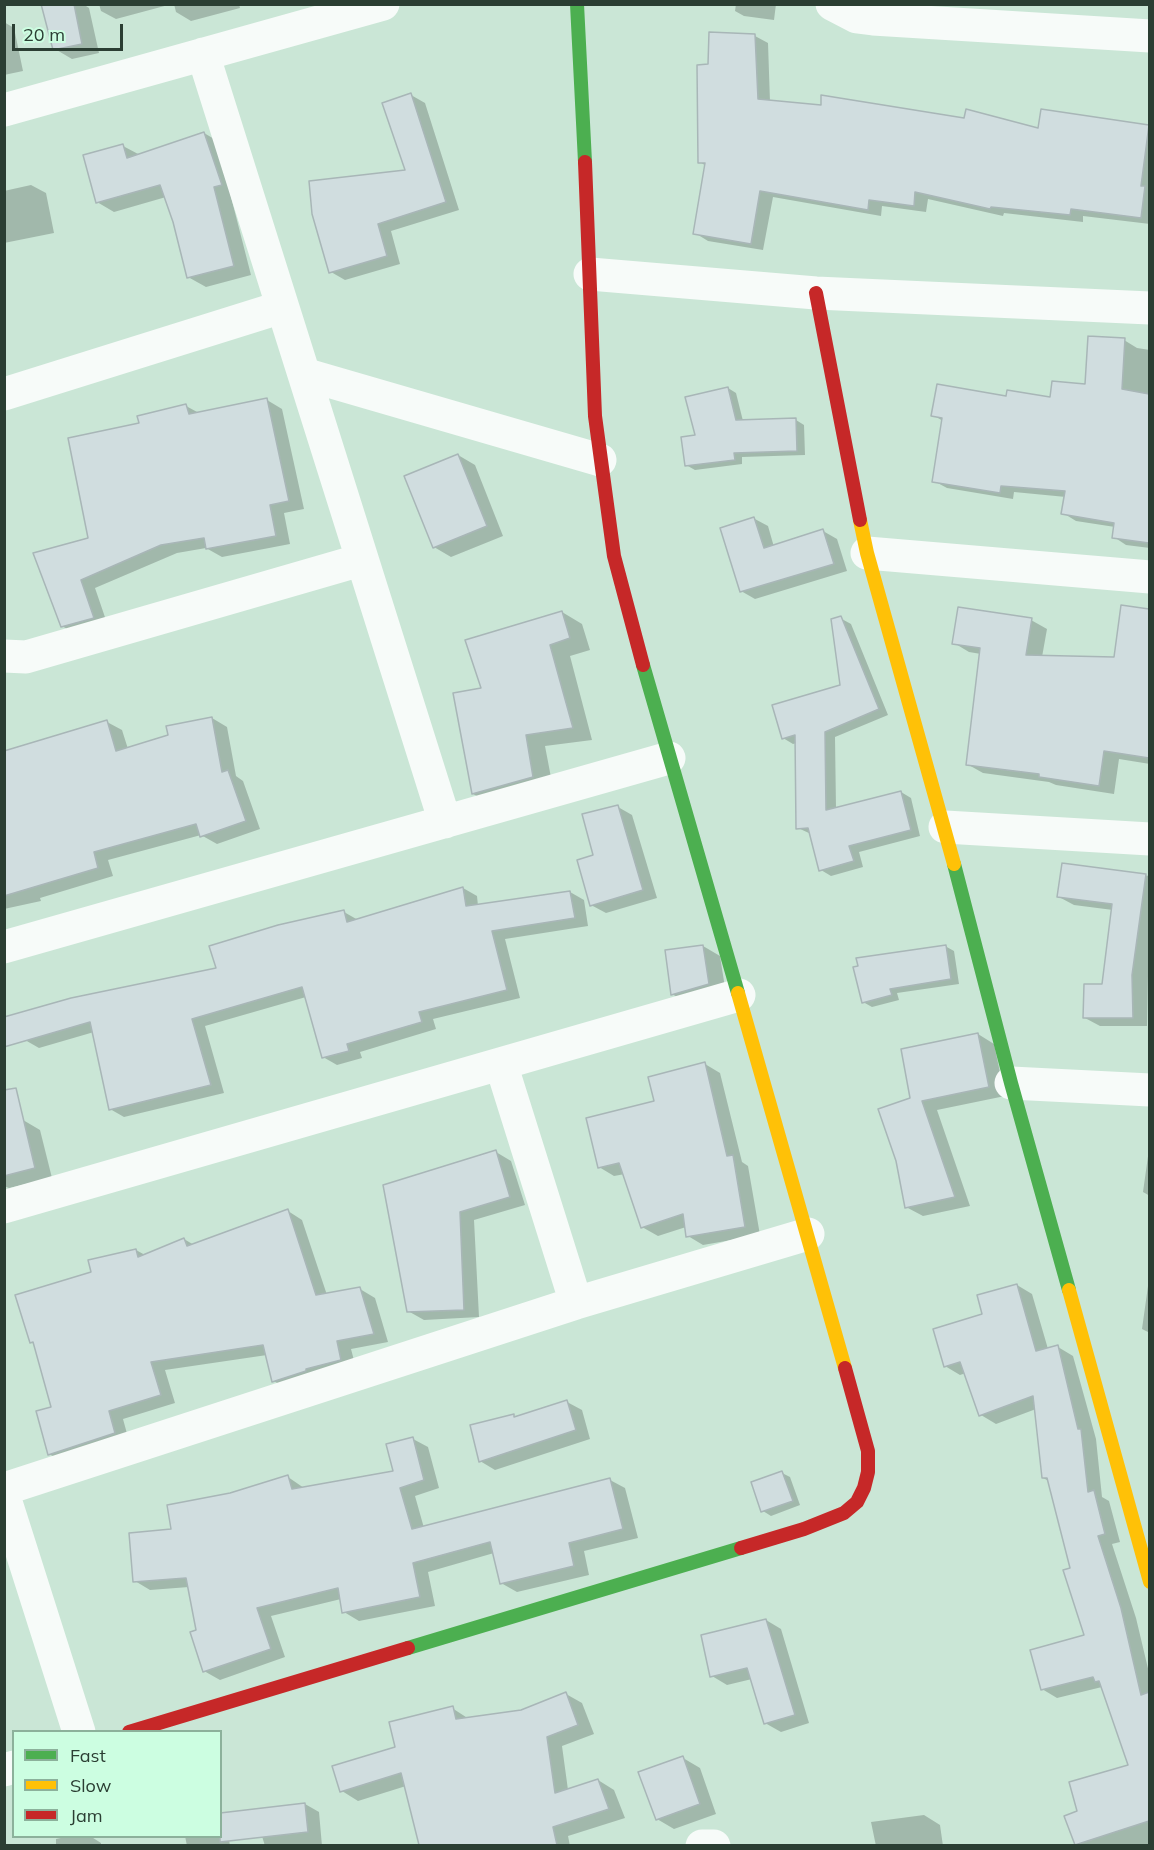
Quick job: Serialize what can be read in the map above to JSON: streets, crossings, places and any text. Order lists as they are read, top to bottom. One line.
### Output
{"legend":["Fast","Slow","Jam"],"scale_bar":"20 m"}
